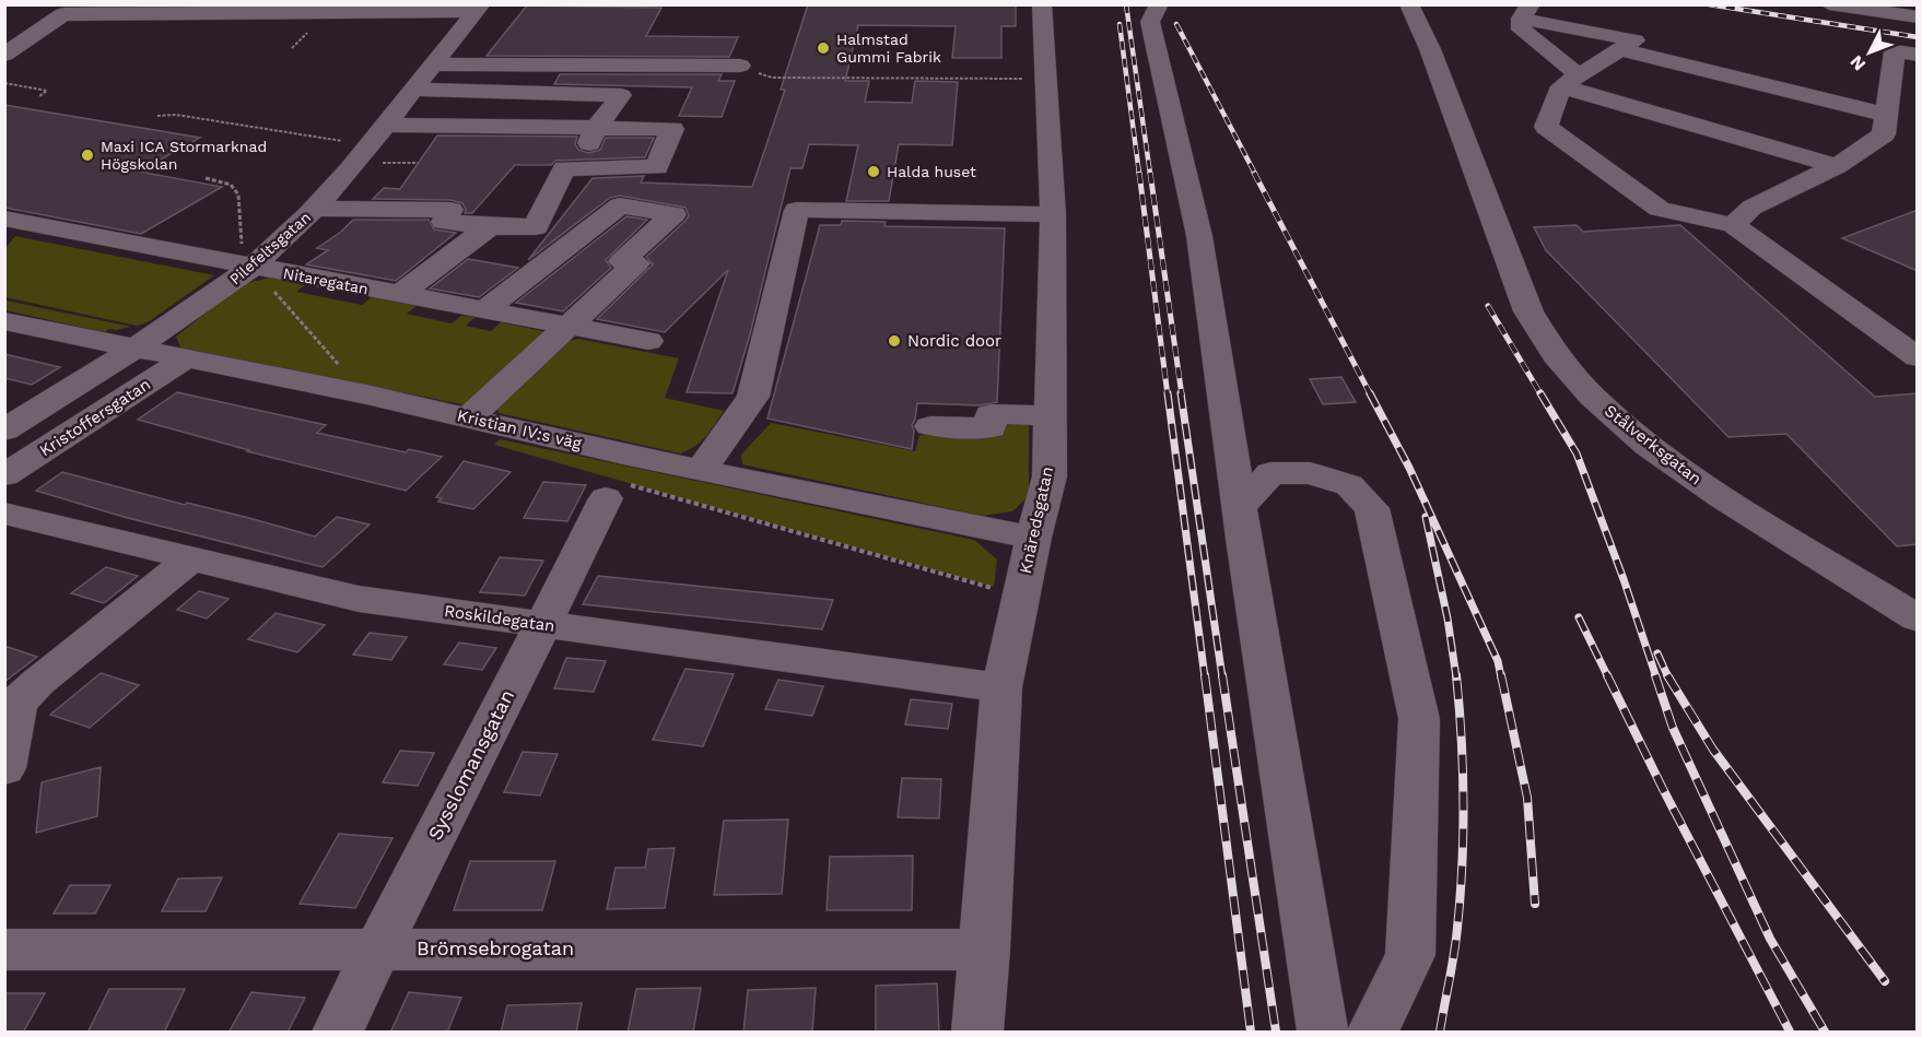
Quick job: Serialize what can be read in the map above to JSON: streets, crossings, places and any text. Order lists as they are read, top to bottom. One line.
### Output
{"streets":{"street":["Pilefeltsgatan","Nitaregatan","Kristoffersgatan","Kristian IV:s väg","Stålverksgatan","Knäredsgatan","Roskildegatan","Sysslomansgatan","Brömsebrogatan"]},"crossings":[["Pilefeltsgatan","Nitaregatan"],["Pilefeltsgatan","Kristian IV:s väg"],["Kristoffersgatan","Kristian IV:s väg"],["Kristian IV:s väg","Knäredsgatan"],["Knäredsgatan","Roskildegatan"],["Knäredsgatan","Brömsebrogatan"],["Roskildegatan","Sysslomansgatan"],["Sysslomansgatan","Brömsebrogatan"]],"places":["Halmstad Gummi Fabrik","Maxi ICA Stormarknad Högskolan","Halda huset","Nordic door"],"north":"bottom left"}
